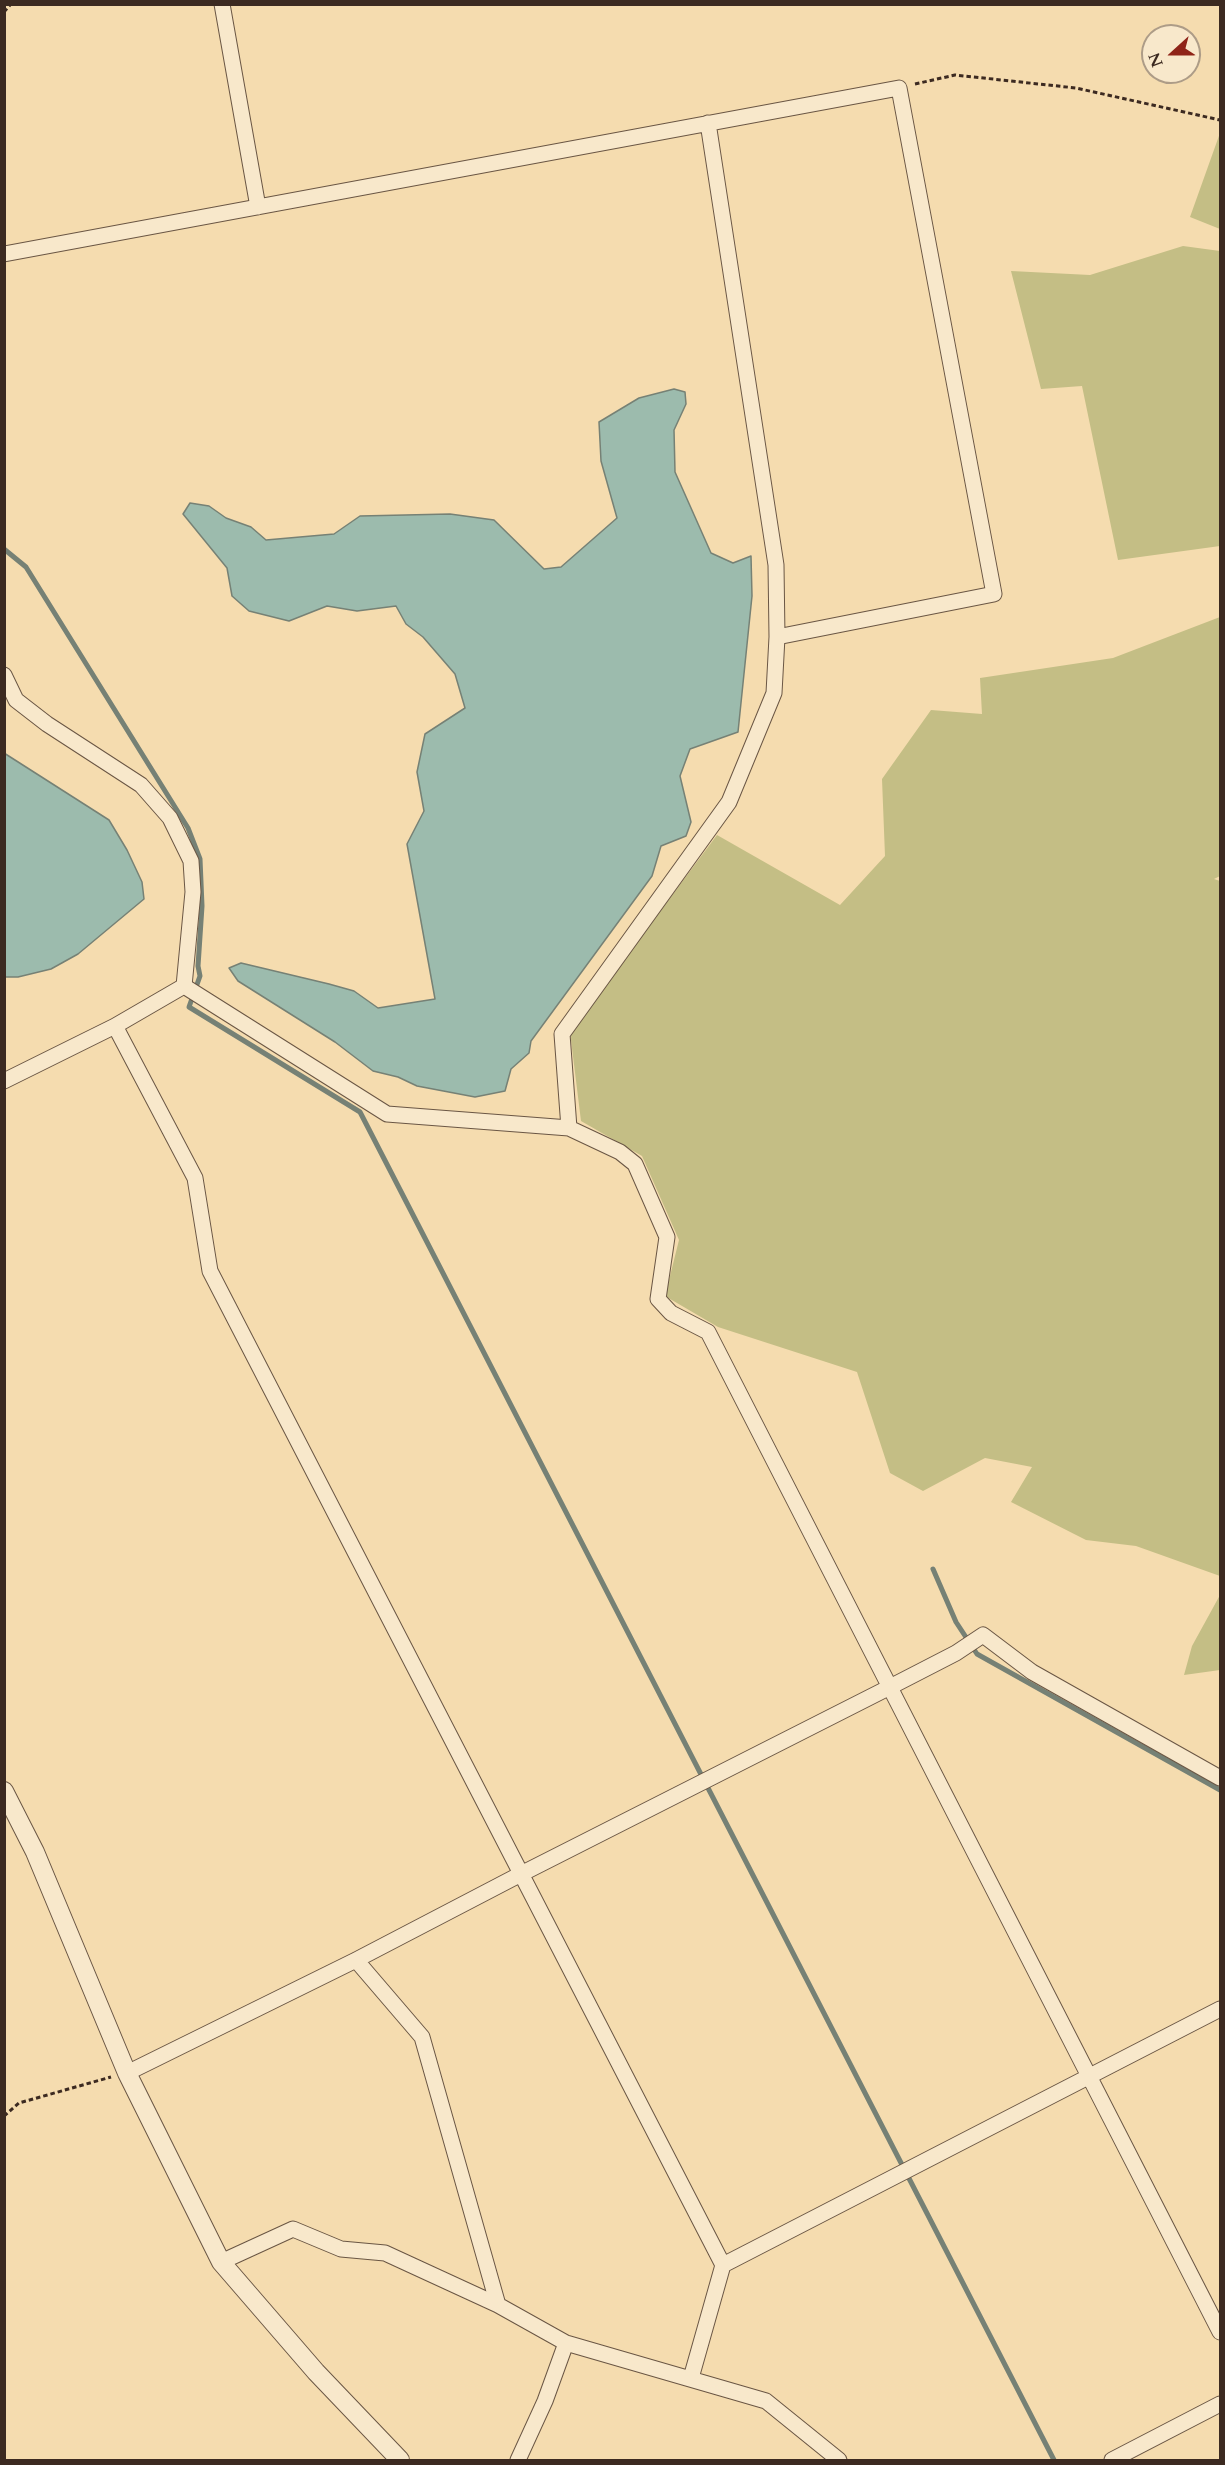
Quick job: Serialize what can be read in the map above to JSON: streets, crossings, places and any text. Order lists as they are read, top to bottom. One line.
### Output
{"north":"left"}
